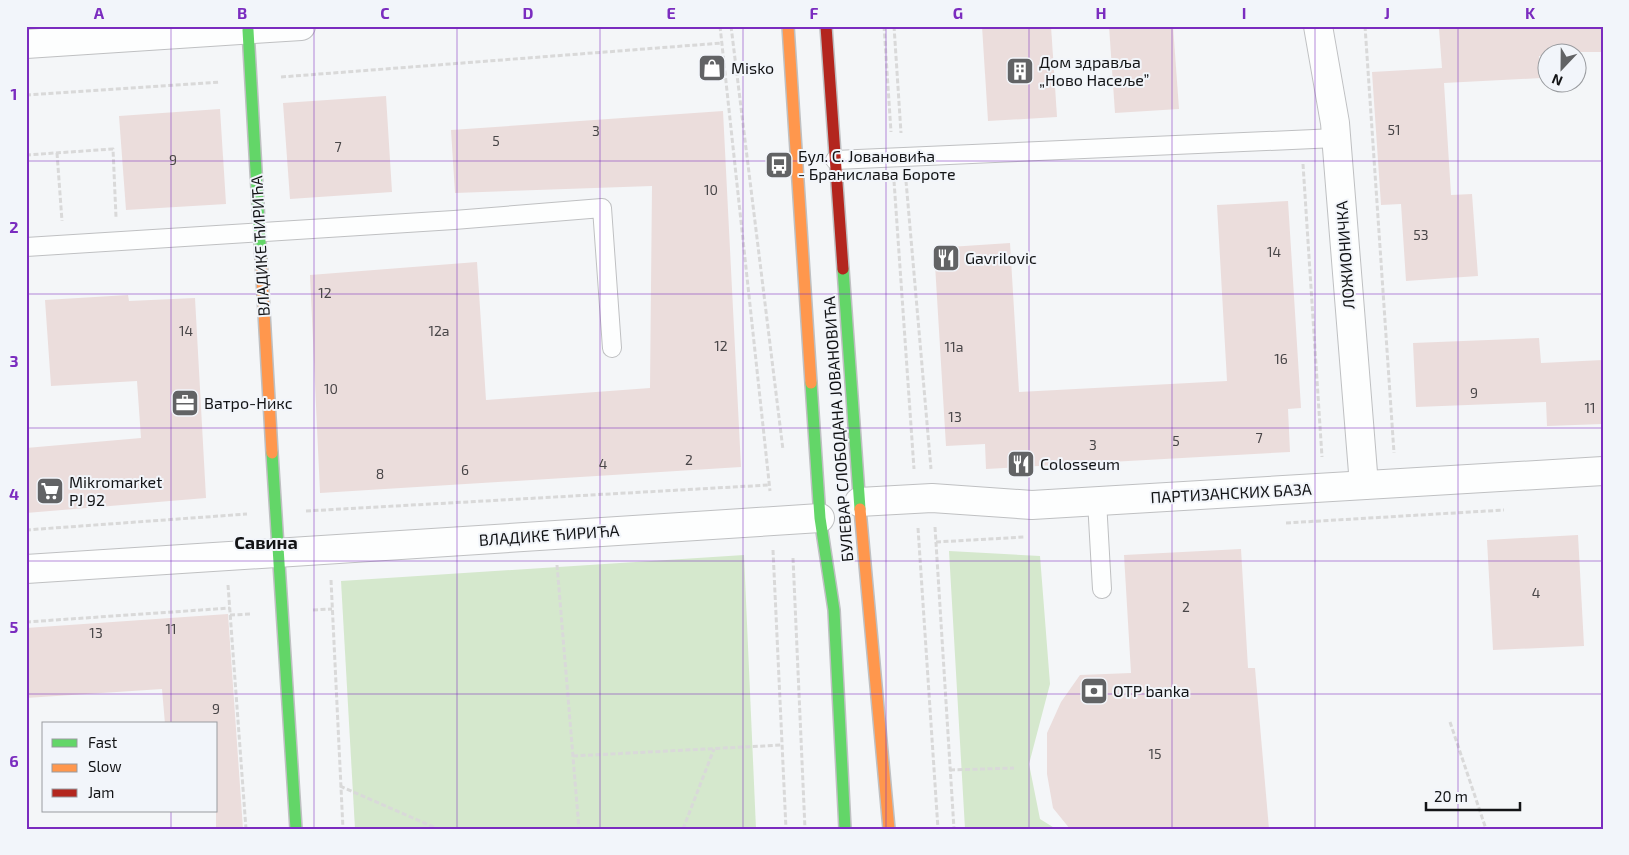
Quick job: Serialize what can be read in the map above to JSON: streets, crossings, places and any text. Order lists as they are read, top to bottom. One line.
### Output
{"streets":{"street":["ВЛАДИКЕ ЋИРИЋА","ЛОЖИОНИЧКА","БУЛЕВАР СЛОБОДАНА ЈОВАНОВИЋА","ПАРТИЗАНСКИХ БАЗА"]},"crossings":[["ВЛАДИКЕ ЋИРИЋА","БУЛЕВАР СЛОБОДАНА ЈОВАНОВИЋА"],["ЛОЖИОНИЧКА","ПАРТИЗАНСКИХ БАЗА"],["БУЛЕВАР СЛОБОДАНА ЈОВАНОВИЋА","ПАРТИЗАНСКИХ БАЗА"]],"districts":["Савина"],"places":{"shop":["Misko"],"building":["Дом здравља „Ново Насеље”"],"bus stop":["Бул. С. Јовановића - Бранислава Бороте"],"restaurant":["Gavrilovic","Colosseum"],"office":["Ватро-Никс"],"supermarket":["Mikromarket PJ 92"],"bank":["OTP banka"]},"house_numbers":["51","3","5","7","9","10","53","14","12","14","12a","12","11a","16","10","9","11","13","7","5","3","2","4","6","8","4","2","11","13","9","15"],"legend":["Fast","Slow","Jam"],"scale_bar":"20 m","north":"bottom","grid":{"columns":["A","B","C","D","E","F","G","H","I","J","K"],"rows":["1","2","3","4","5","6"]}}
